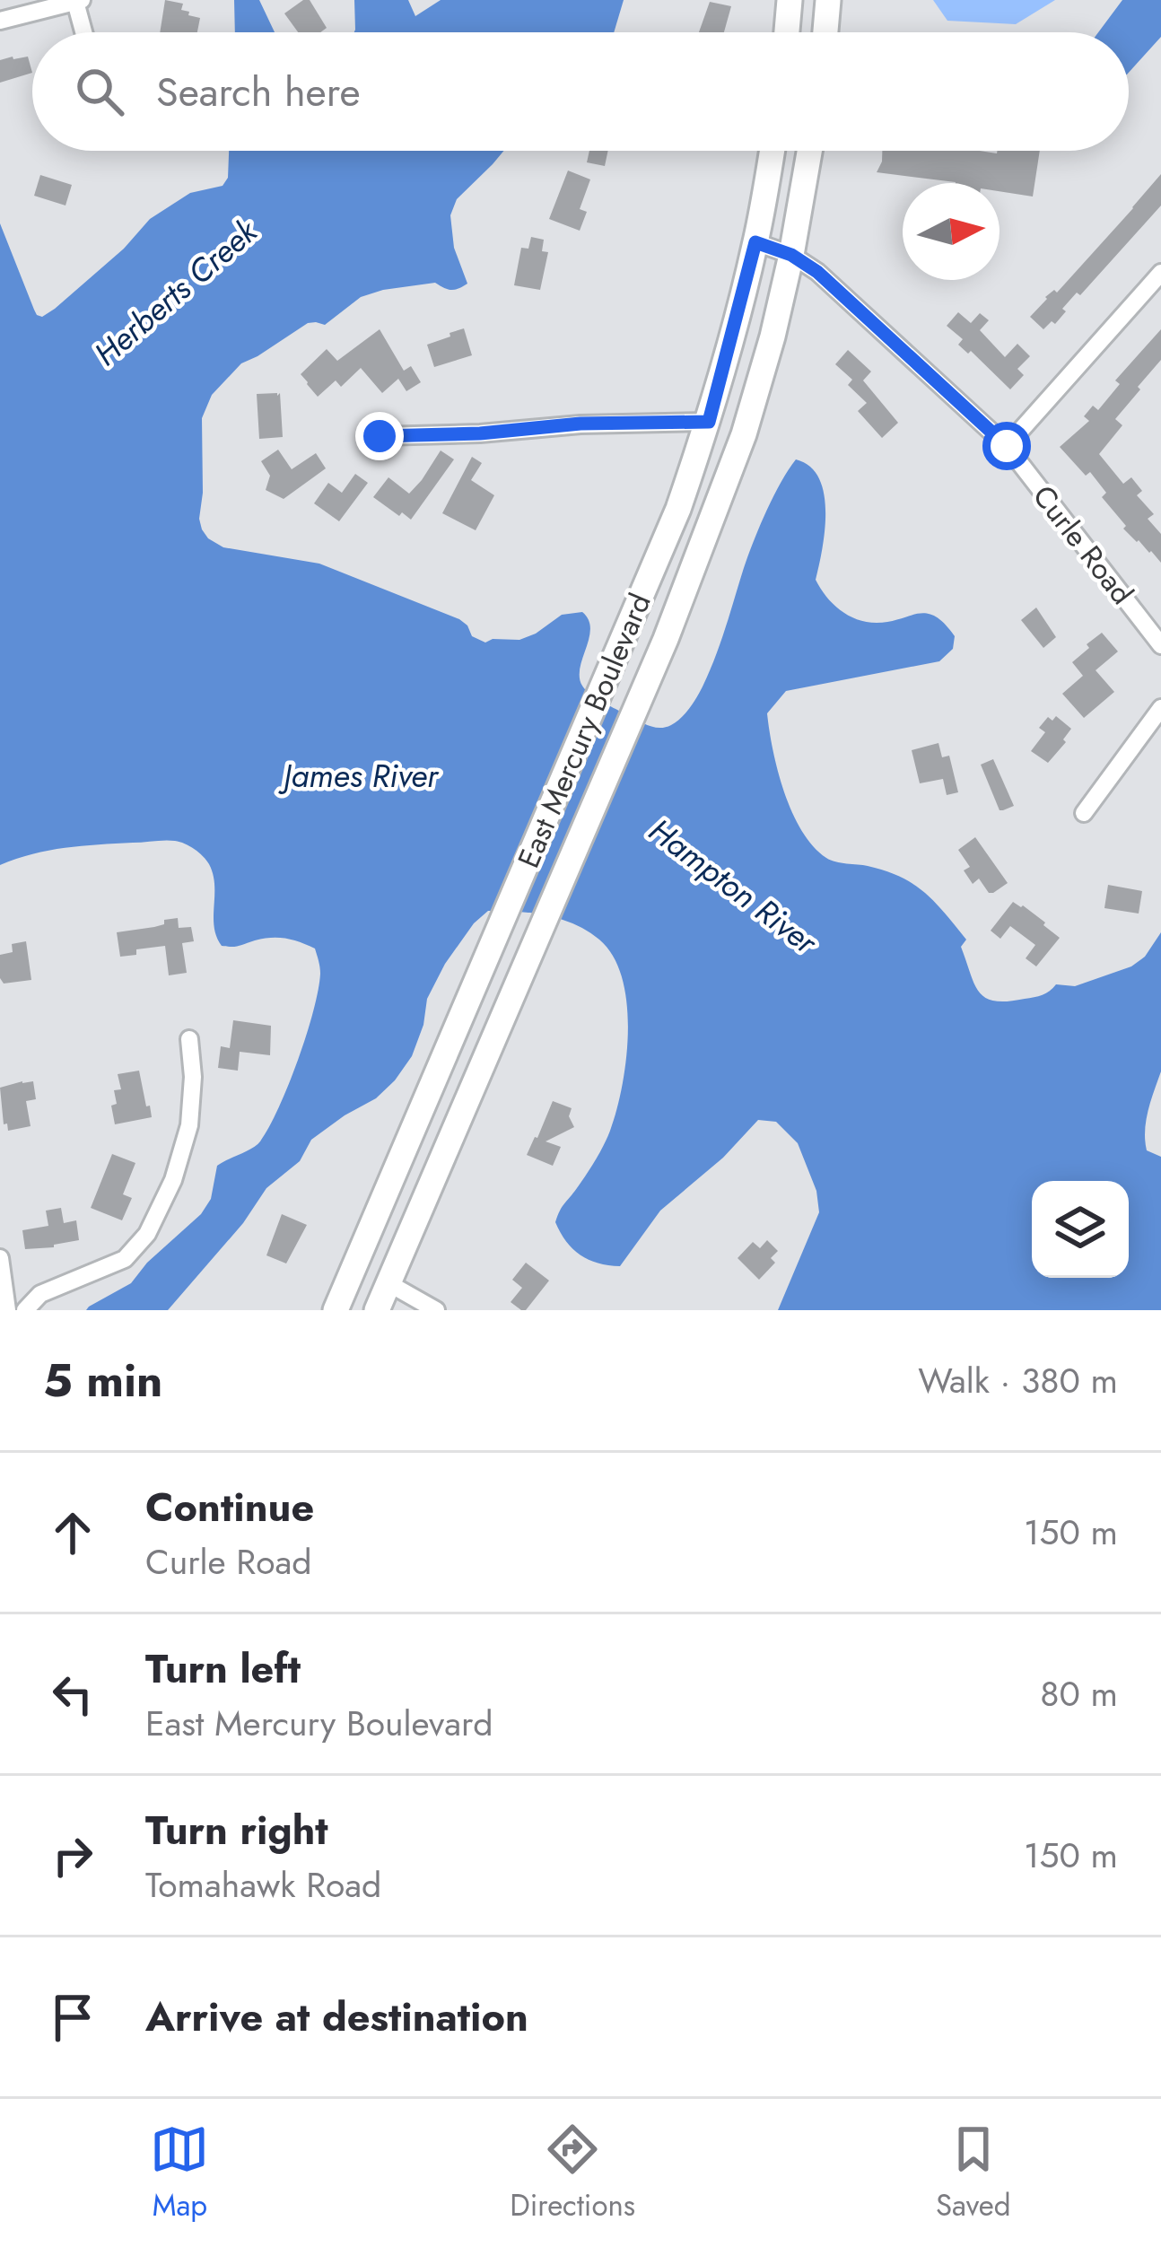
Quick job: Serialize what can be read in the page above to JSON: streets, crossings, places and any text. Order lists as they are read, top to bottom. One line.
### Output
{"streets":{"main road":["East Mercury Boulevard"],"street":["Curle Road"]},"crossings":[["Curle Road","East Mercury Boulevard"]],"water":["Herberts Creek","James River","Hampton River"],"north":"right","page":{"search":"Search here","heading":["5 min","Walk · 380 m"],"list":[["Continue","Curle Road","150 m"],["Turn left","East Mercury Boulevard","80 m"],["Turn right","Tomahawk Road","150 m"],"Arrive at destination"],"nav":["Map","Directions","Saved"]}}
